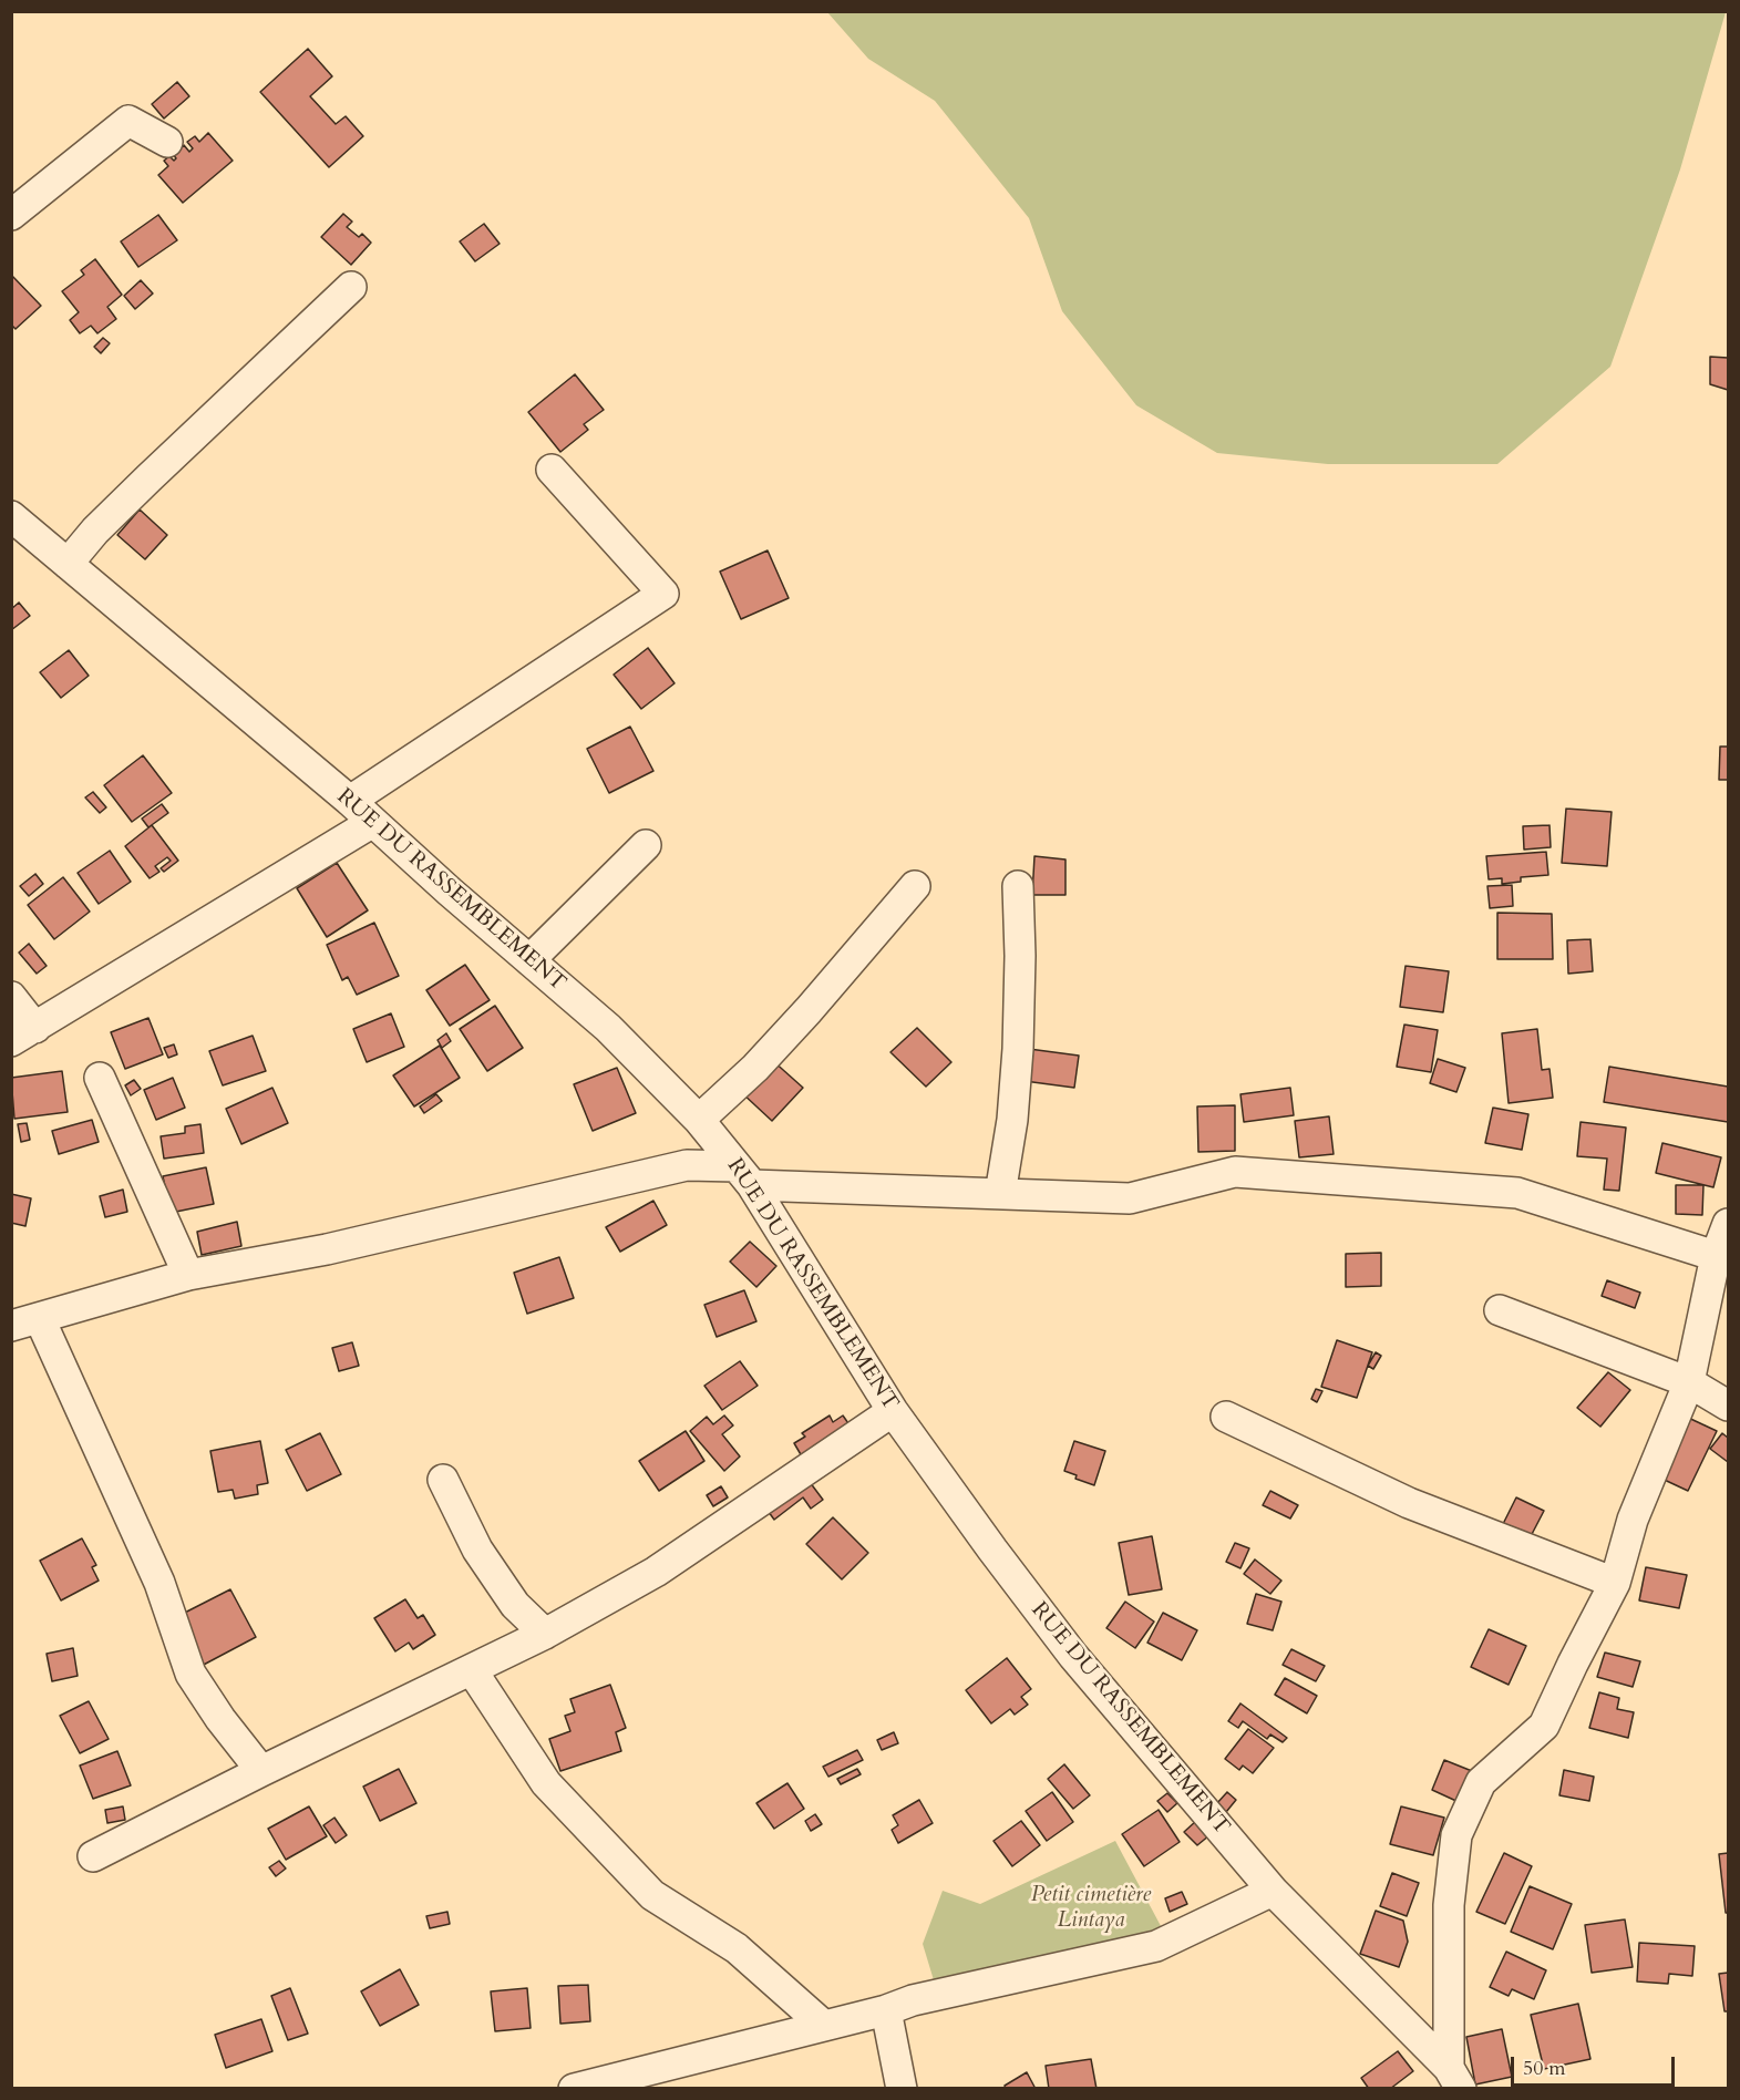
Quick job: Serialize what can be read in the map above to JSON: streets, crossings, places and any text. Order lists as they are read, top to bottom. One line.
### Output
{"streets":{"street":["RUE DU RASSEMBLEMENT"]},"parks":["Petit cimetière Lintaya"],"scale_bar":"50 m"}
